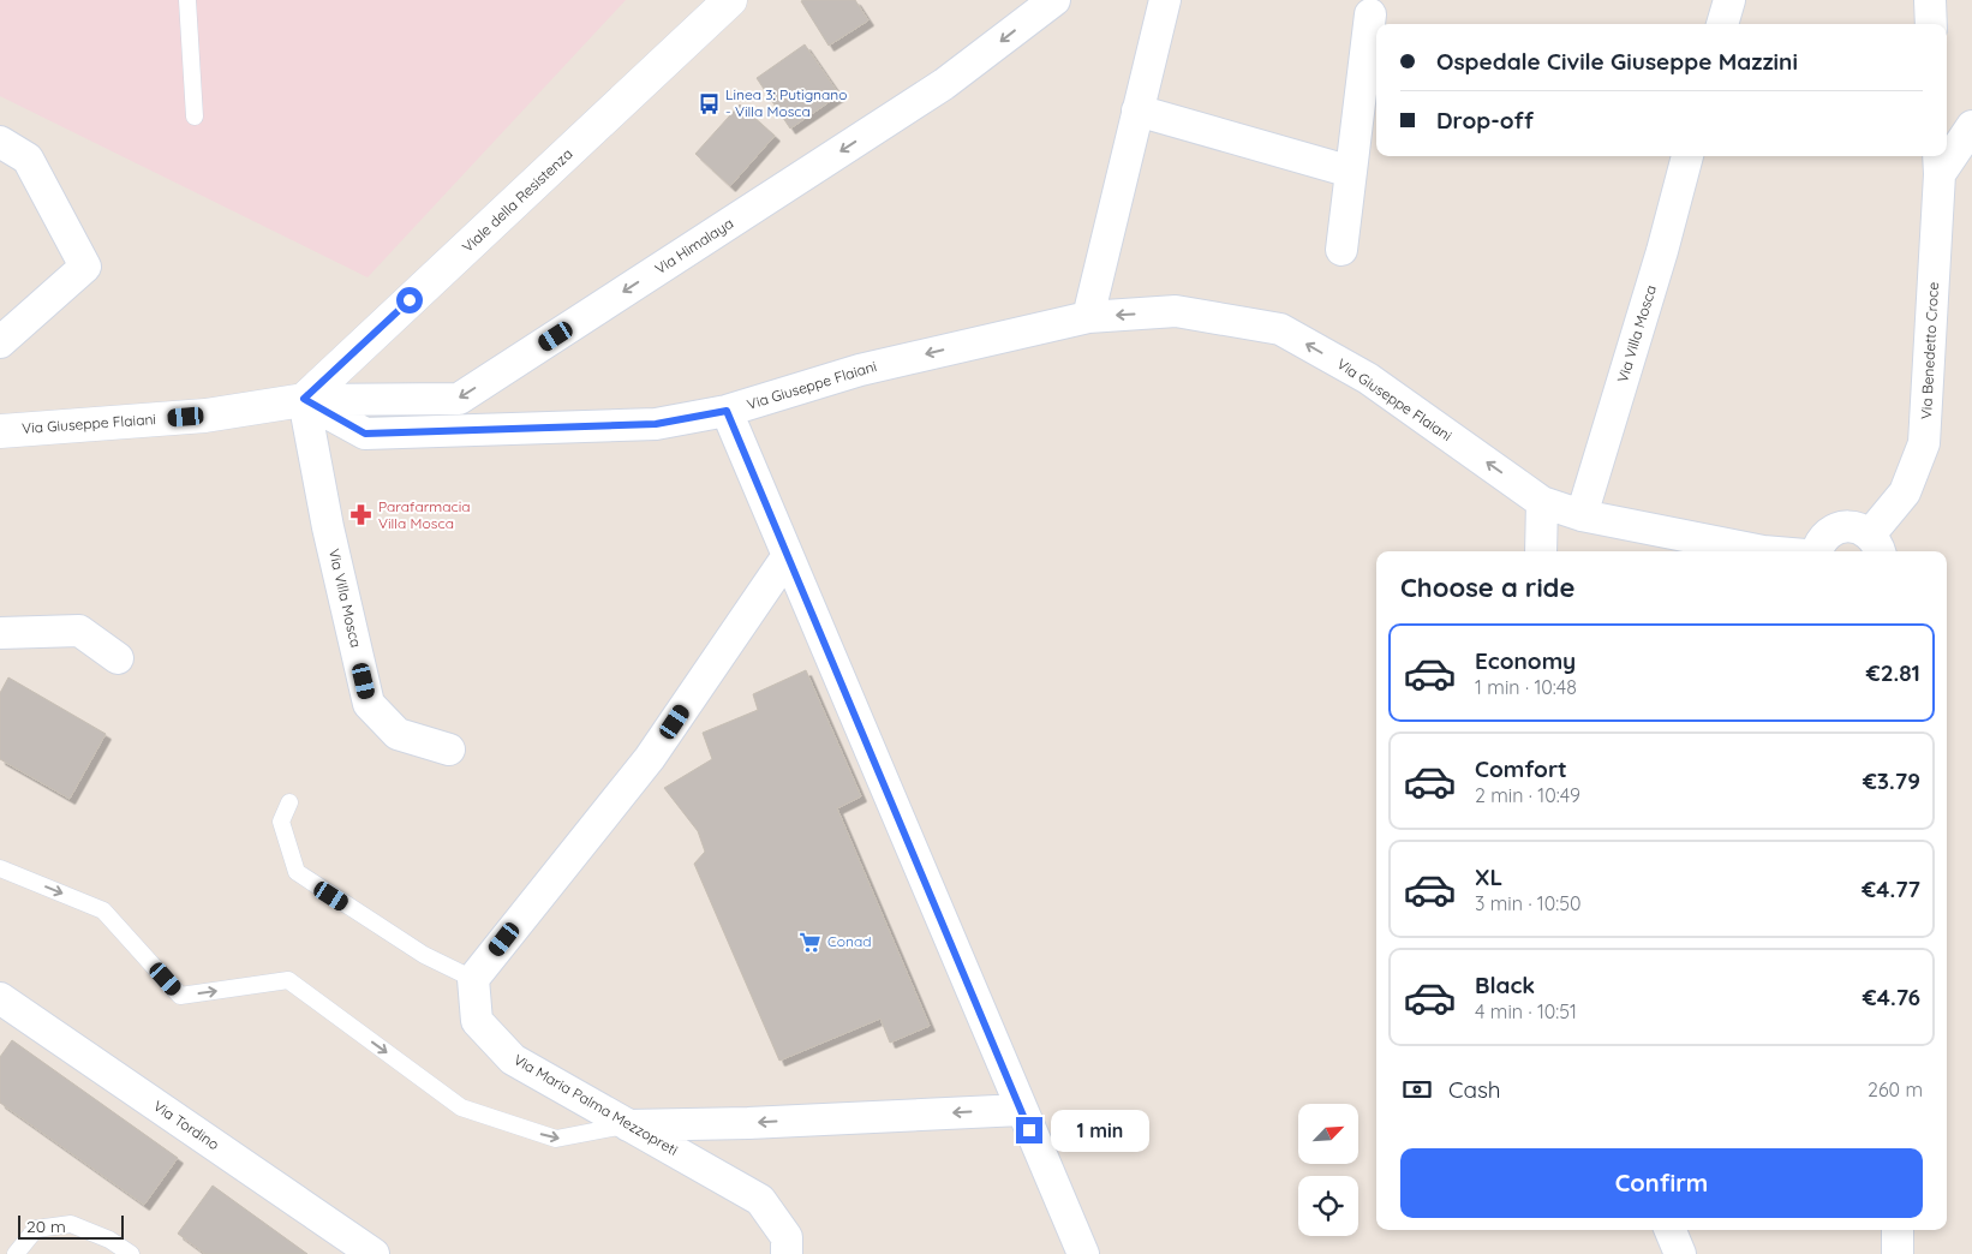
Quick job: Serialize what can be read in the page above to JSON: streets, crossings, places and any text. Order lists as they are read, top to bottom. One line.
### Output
{"streets":{"street":["Viale della Resistenza","Via Himalaya","Via Villa Mosca","Via Benedetto Croce","Via Giuseppe Flaiani","Via Maria Palma Mezzopreti","Via Tordino"]},"crossings":[["Viale della Resistenza","Via Himalaya"],["Viale della Resistenza","Via Villa Mosca"],["Viale della Resistenza","Via Giuseppe Flaiani"],["Via Himalaya","Via Villa Mosca"],["Via Himalaya","Via Giuseppe Flaiani"],["Via Villa Mosca","Via Giuseppe Flaiani"]],"one_way":["Via Himalaya","Via Giuseppe Flaiani"],"places":{"bus stop":["Linea 3: Putignano - Villa Mosca"],"pharmacy":["Parafarmacia Villa Mosca"],"supermarket":["Conad"]},"scale_bar":"20 m","north":"top right","page":{"banner":["Ospedale Civile Giuseppe Mazzini","Drop-off"],"heading":"Choose a ride","list":[{"name":"Economy","note":"1 min · 10:48","value":"€2.81"},{"name":"Comfort","note":"2 min · 10:49","value":"€3.79"},{"name":"XL","note":"3 min · 10:50","value":"€4.77"},{"name":"Black","note":"4 min · 10:51","value":"€4.76"}],"pay":["Cash","260 m"],"bubble":"1 min","buttons":"Confirm","scale":"20 m"}}
